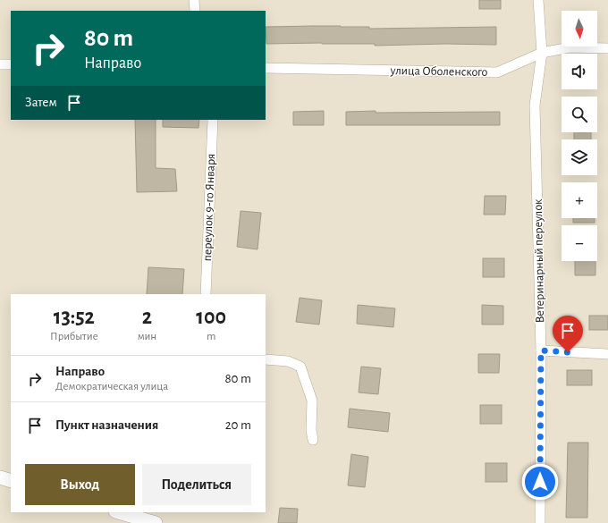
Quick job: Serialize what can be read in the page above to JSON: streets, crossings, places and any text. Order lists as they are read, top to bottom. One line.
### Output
{"streets":{"street":["улица Оболенского","переулок 9-го Января","Ветеринарный переулок"]},"crossings":[["улица Оболенского","Ветеринарный переулок"]],"north":"bottom","page":{"map_buttons":["+","−"],"turn":["80 m","Направо"],"then":"Затем","eta":["13:52","Прибытие","2","мин","100","m"],"list":[{"name":"Направо","note":"Демократическая улица","value":"80 m"},{"name":"Пункт назначения","value":"20 m"}],"buttons":["Выход","Поделиться"]}}
